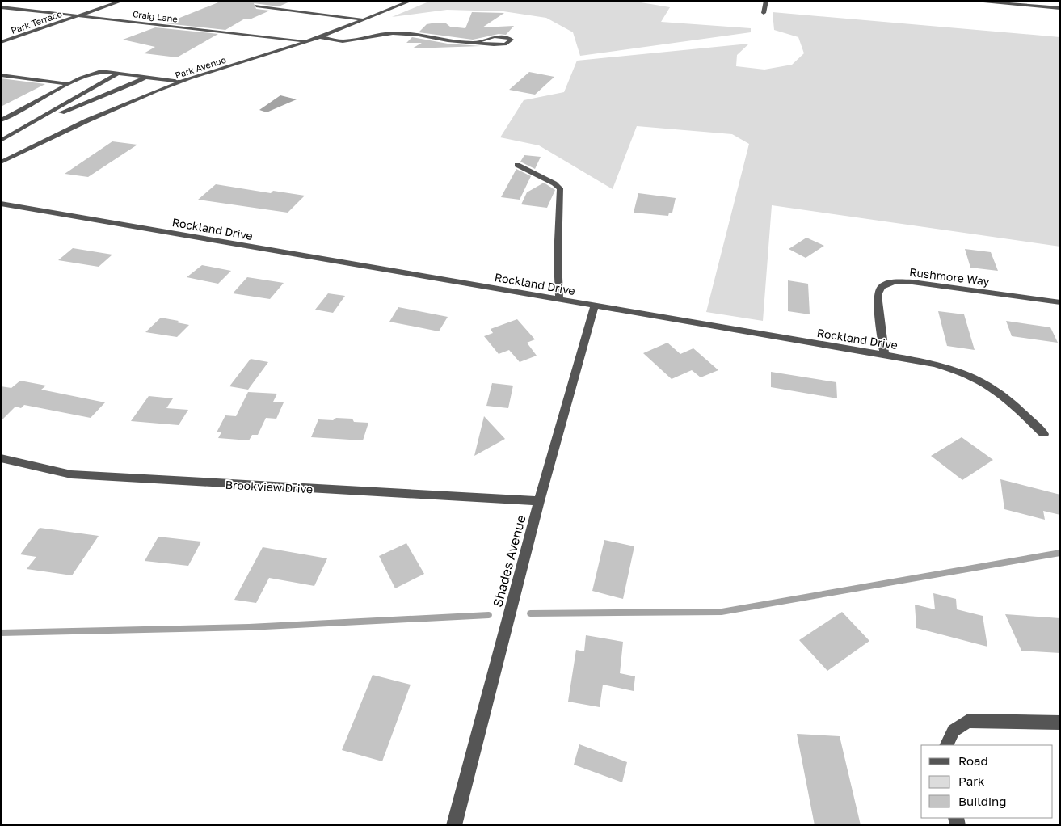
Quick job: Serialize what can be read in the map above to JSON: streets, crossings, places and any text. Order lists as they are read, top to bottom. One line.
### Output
{"streets":{"street":["Craig Lane","Park Terrace","Park Avenue","Rockland Drive","Rushmore Way","Brookview Drive","Shades Avenue"]},"crossings":[["Craig Lane","Park Terrace"],["Craig Lane","Park Avenue"],["Rockland Drive","Rushmore Way"],["Rockland Drive","Shades Avenue"],["Brookview Drive","Shades Avenue"]],"legend":["Road","Park","Building"]}
